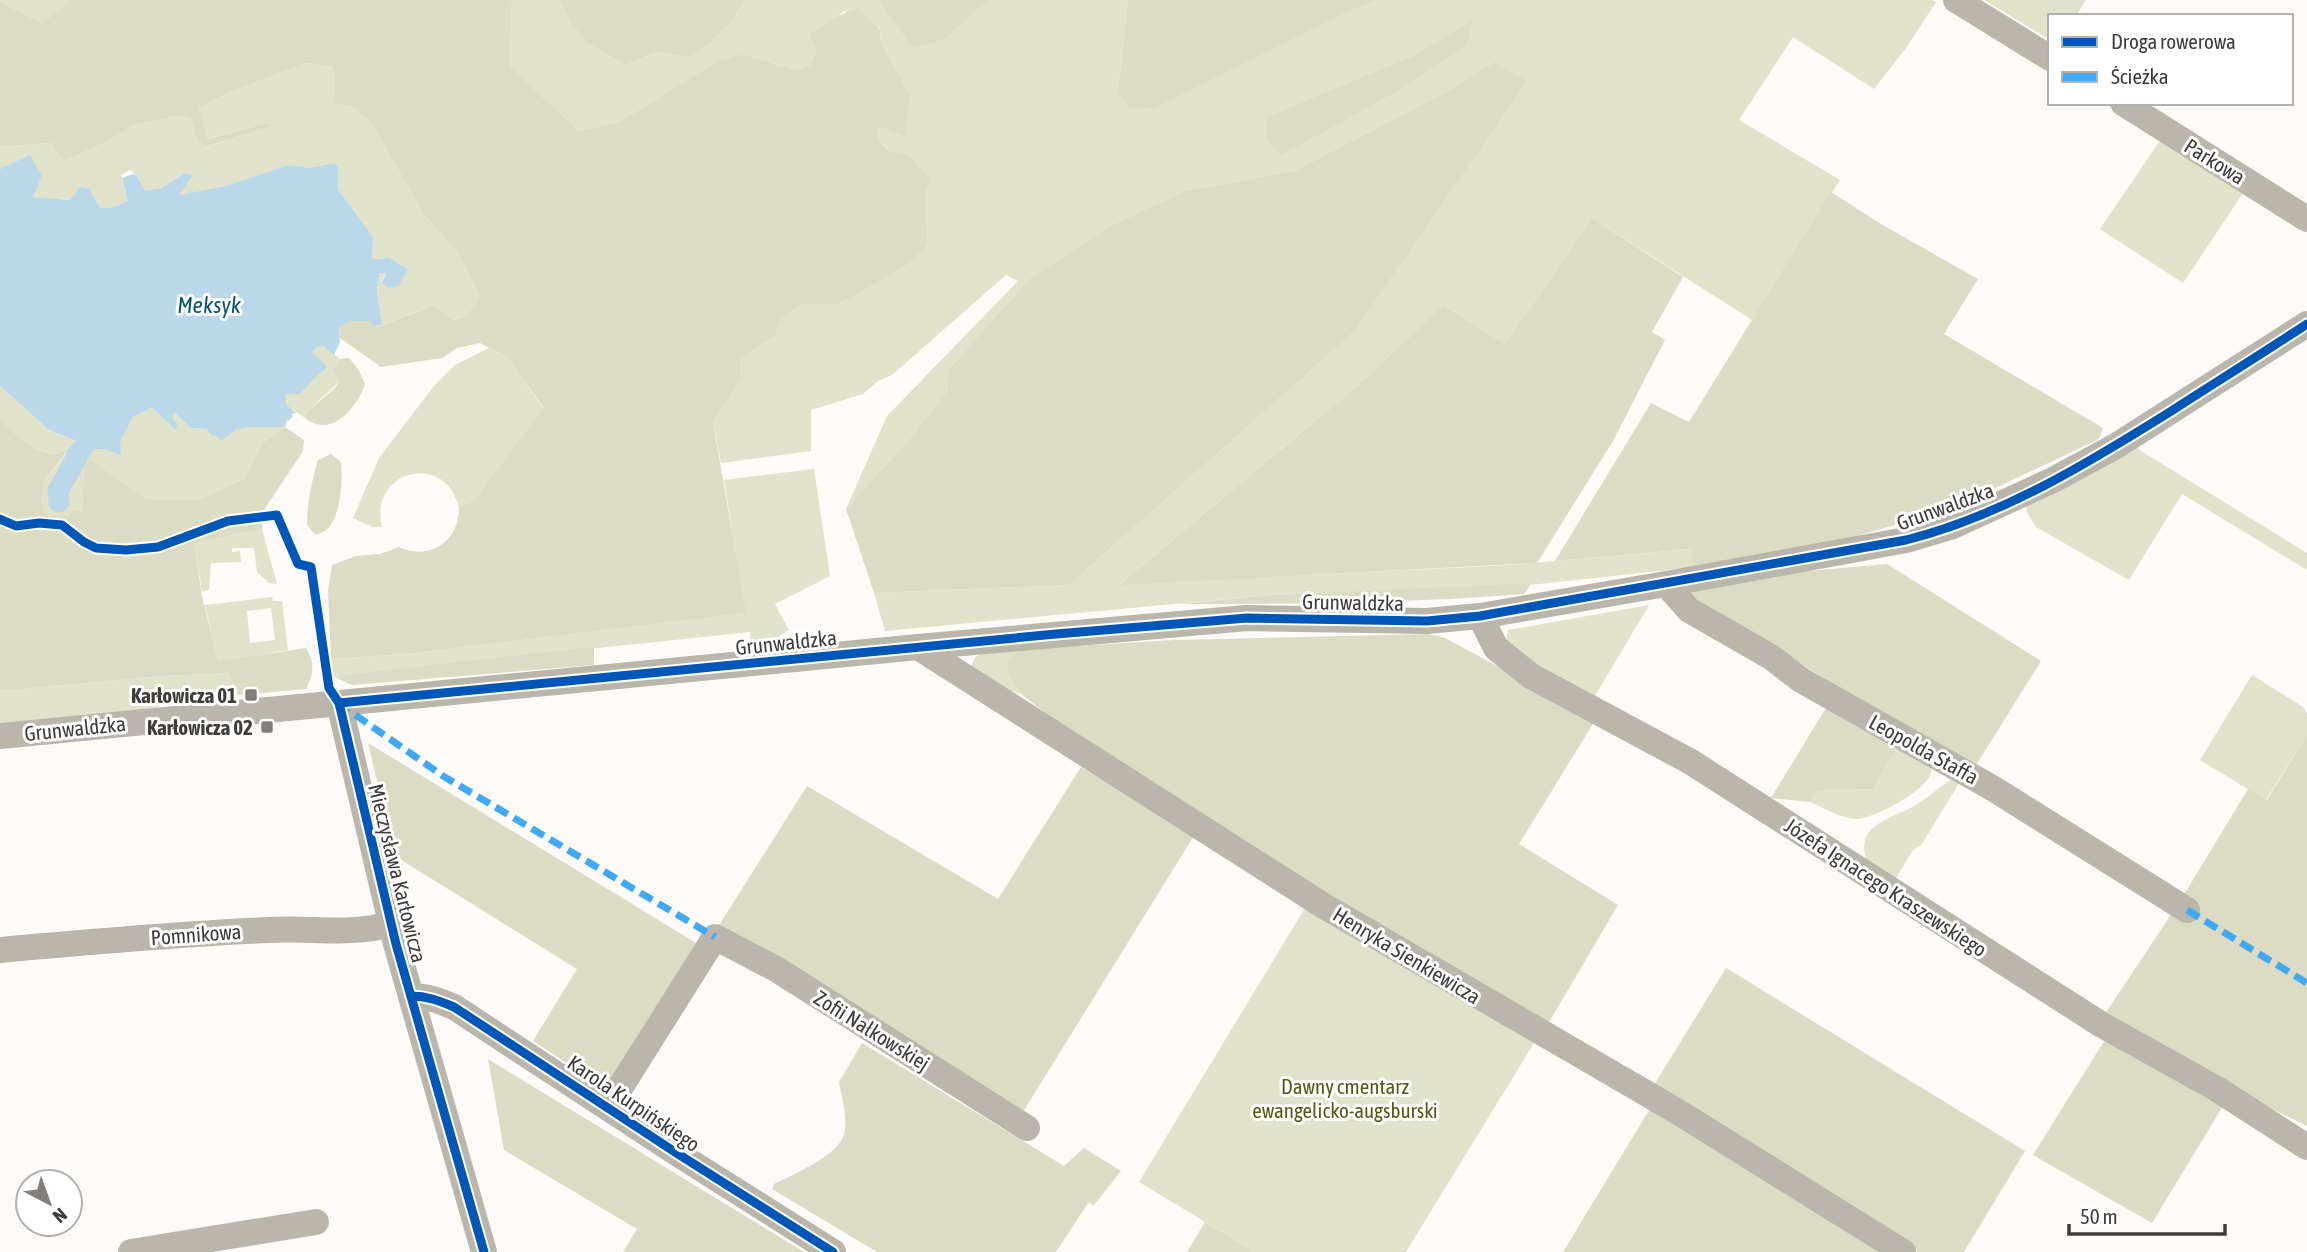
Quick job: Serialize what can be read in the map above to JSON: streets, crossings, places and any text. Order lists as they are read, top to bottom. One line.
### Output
{"streets":{"street":["Parkowa","Grunwaldzka","Leopolda Staffa","Mieczysława Karłowicza","Józefa Ignacego Kraszewskiego","Pomnikowa","Henryka Sienkiewicza","Zofii Nałkowskiej","Karola Kurpińskiego"]},"crossings":[["Grunwaldzka","Leopolda Staffa"],["Grunwaldzka","Mieczysława Karłowicza"],["Grunwaldzka","Józefa Ignacego Kraszewskiego"],["Grunwaldzka","Henryka Sienkiewicza"],["Mieczysława Karłowicza","Pomnikowa"],["Mieczysława Karłowicza","Karola Kurpińskiego"],["Zofii Nałkowskiej","Karola Kurpińskiego"]],"water":["Meksyk"],"parks":["Dawny cmentarz ewangelicko-augsburski"],"places":{"transit":["Karłowicza 01","Karłowicza 02"]},"legend":["Droga rowerowa","Ścieżka"],"scale_bar":"50 m","north":"bottom right"}
